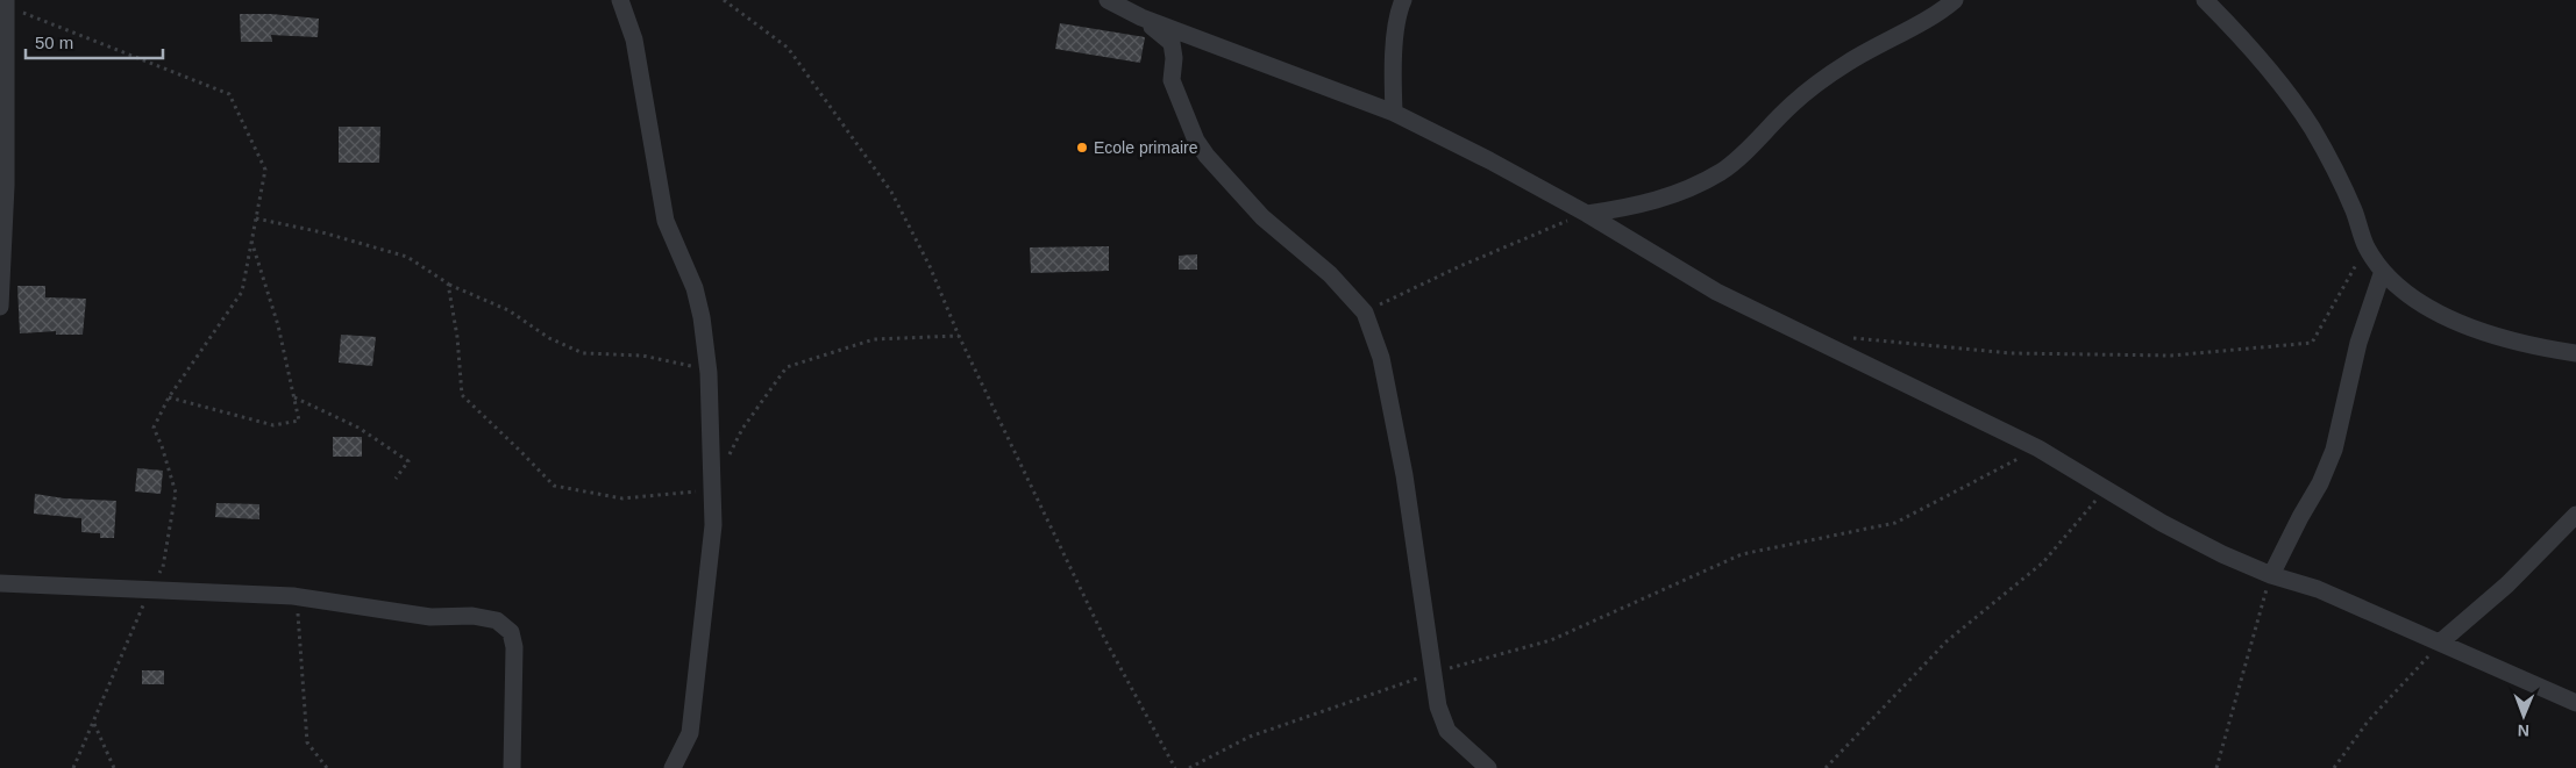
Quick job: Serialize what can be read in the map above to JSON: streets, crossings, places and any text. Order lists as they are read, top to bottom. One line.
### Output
{"places":["Ecole primaire"],"scale_bar":"50 m","north":"bottom"}
